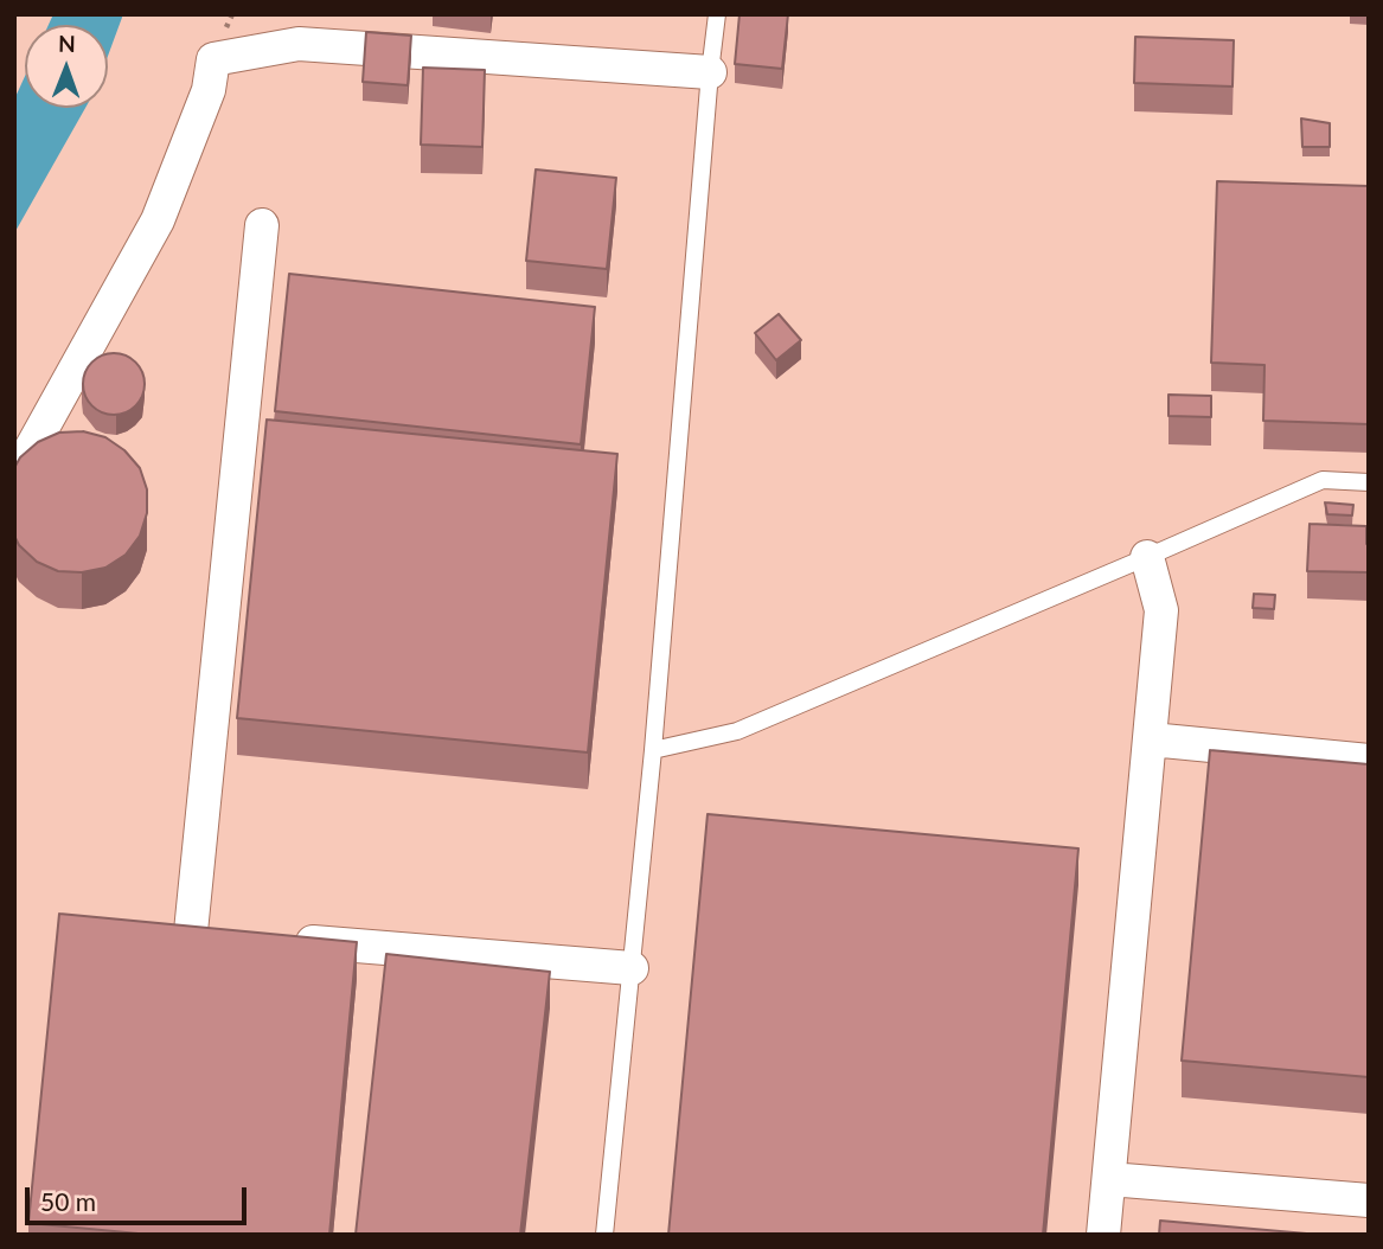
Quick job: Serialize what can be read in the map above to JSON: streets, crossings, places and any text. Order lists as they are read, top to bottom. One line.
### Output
{"scale_bar":"50 m","north":"top"}
